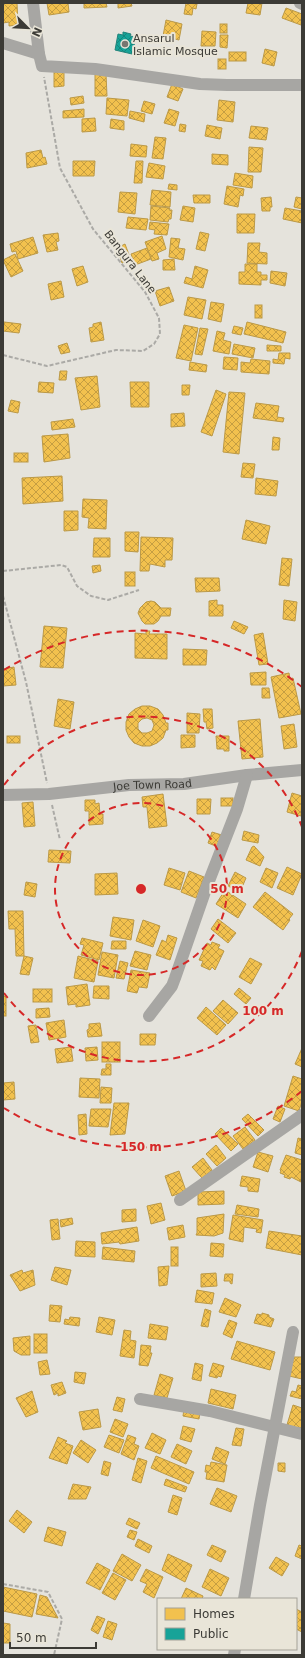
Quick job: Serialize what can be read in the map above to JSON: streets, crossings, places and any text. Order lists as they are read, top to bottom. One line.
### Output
{"streets":{"street":["Joe Town Road"],"path":["Bangura Lane"]},"places":["Ansarul Islamic Mosque"],"legend":["Homes","Public"],"scale_bar":"50 m","north":"bottom right","rings":["50 m","100 m","150 m"]}
